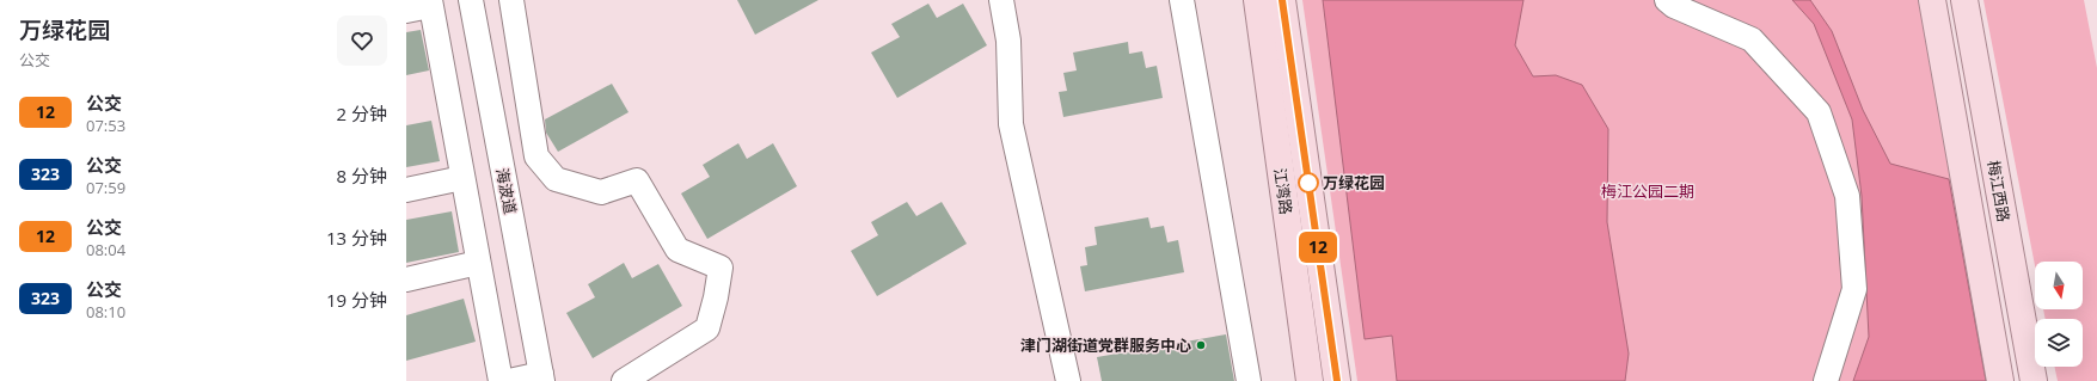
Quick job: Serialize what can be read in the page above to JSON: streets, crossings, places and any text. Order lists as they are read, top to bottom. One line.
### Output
{"streets":{"main road":["江湾路","梅江西路"],"street":["海波道"]},"parks":["梅江公园二期"],"places":["万绿花园","津门湖街道党群服务中心"],"lines":["bus line 12"],"north":"bottom","page":{"heading":["万绿花园","公交"],"on_map":"12","list":[{"mark":"12","name":"公交","note":"07:53","value":"2 分钟"},{"mark":"323","name":"公交","note":"07:59","value":"8 分钟"},{"mark":"12","name":"公交","note":"08:04","value":"13 分钟"},{"mark":"323","name":"公交","note":"08:10","value":"19 分钟"}]}}
